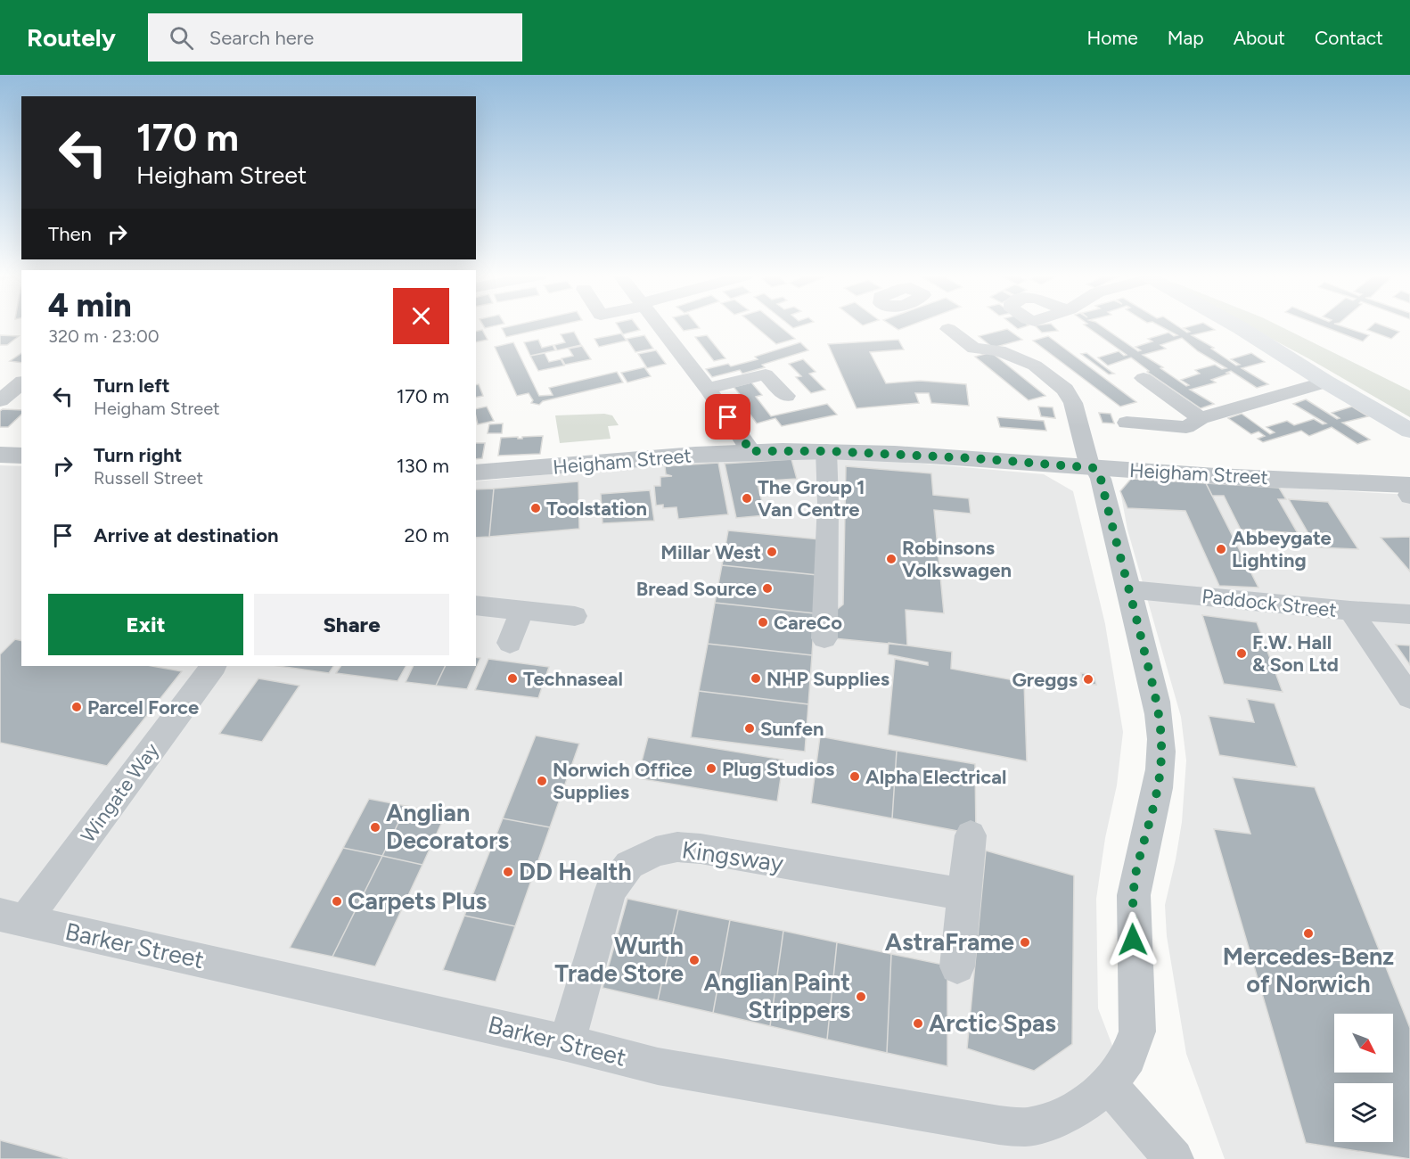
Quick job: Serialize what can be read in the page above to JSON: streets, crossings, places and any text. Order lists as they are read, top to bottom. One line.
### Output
{"streets":{"street":["Heigham Street","Paddock Street","Wingate Way","Kingsway","Barker Street"]},"crossings":[["Heigham Street","Barker Street"],["Paddock Street","Barker Street"],["Wingate Way","Barker Street"],["Kingsway","Barker Street"]],"places":["The Group 1 Van Centre","Toolstation","Abbeygate Lighting","Millar West","Robinsons Volkswagen","Bread Source","CareCo","F.W. Hall & Son Ltd","Technaseal","NHP Supplies","Greggs","Parcel Force","Sunfen","Plug Studios","Alpha Electrical","Norwich Office Supplies","Anglian Decorators","DD Health","Carpets Plus","Mercedes-Benz of Norwich","AstraFrame","Wurth Trade Store","Anglian Paint Strippers","Arctic Spas"],"north":"bottom right","page":{"header":"Routely","search":"Search here","nav":["Home","Map","About","Contact"],"turn":["170 m","Heigham Street"],"then":"Then","heading":["4 min","320 m · 23:00"],"list":[{"name":"Turn left","note":"Heigham Street","value":"170 m"},{"name":"Turn right","note":"Russell Street","value":"130 m"},{"name":"Arrive at destination","value":"20 m"}],"buttons":["Exit","Share"]}}
